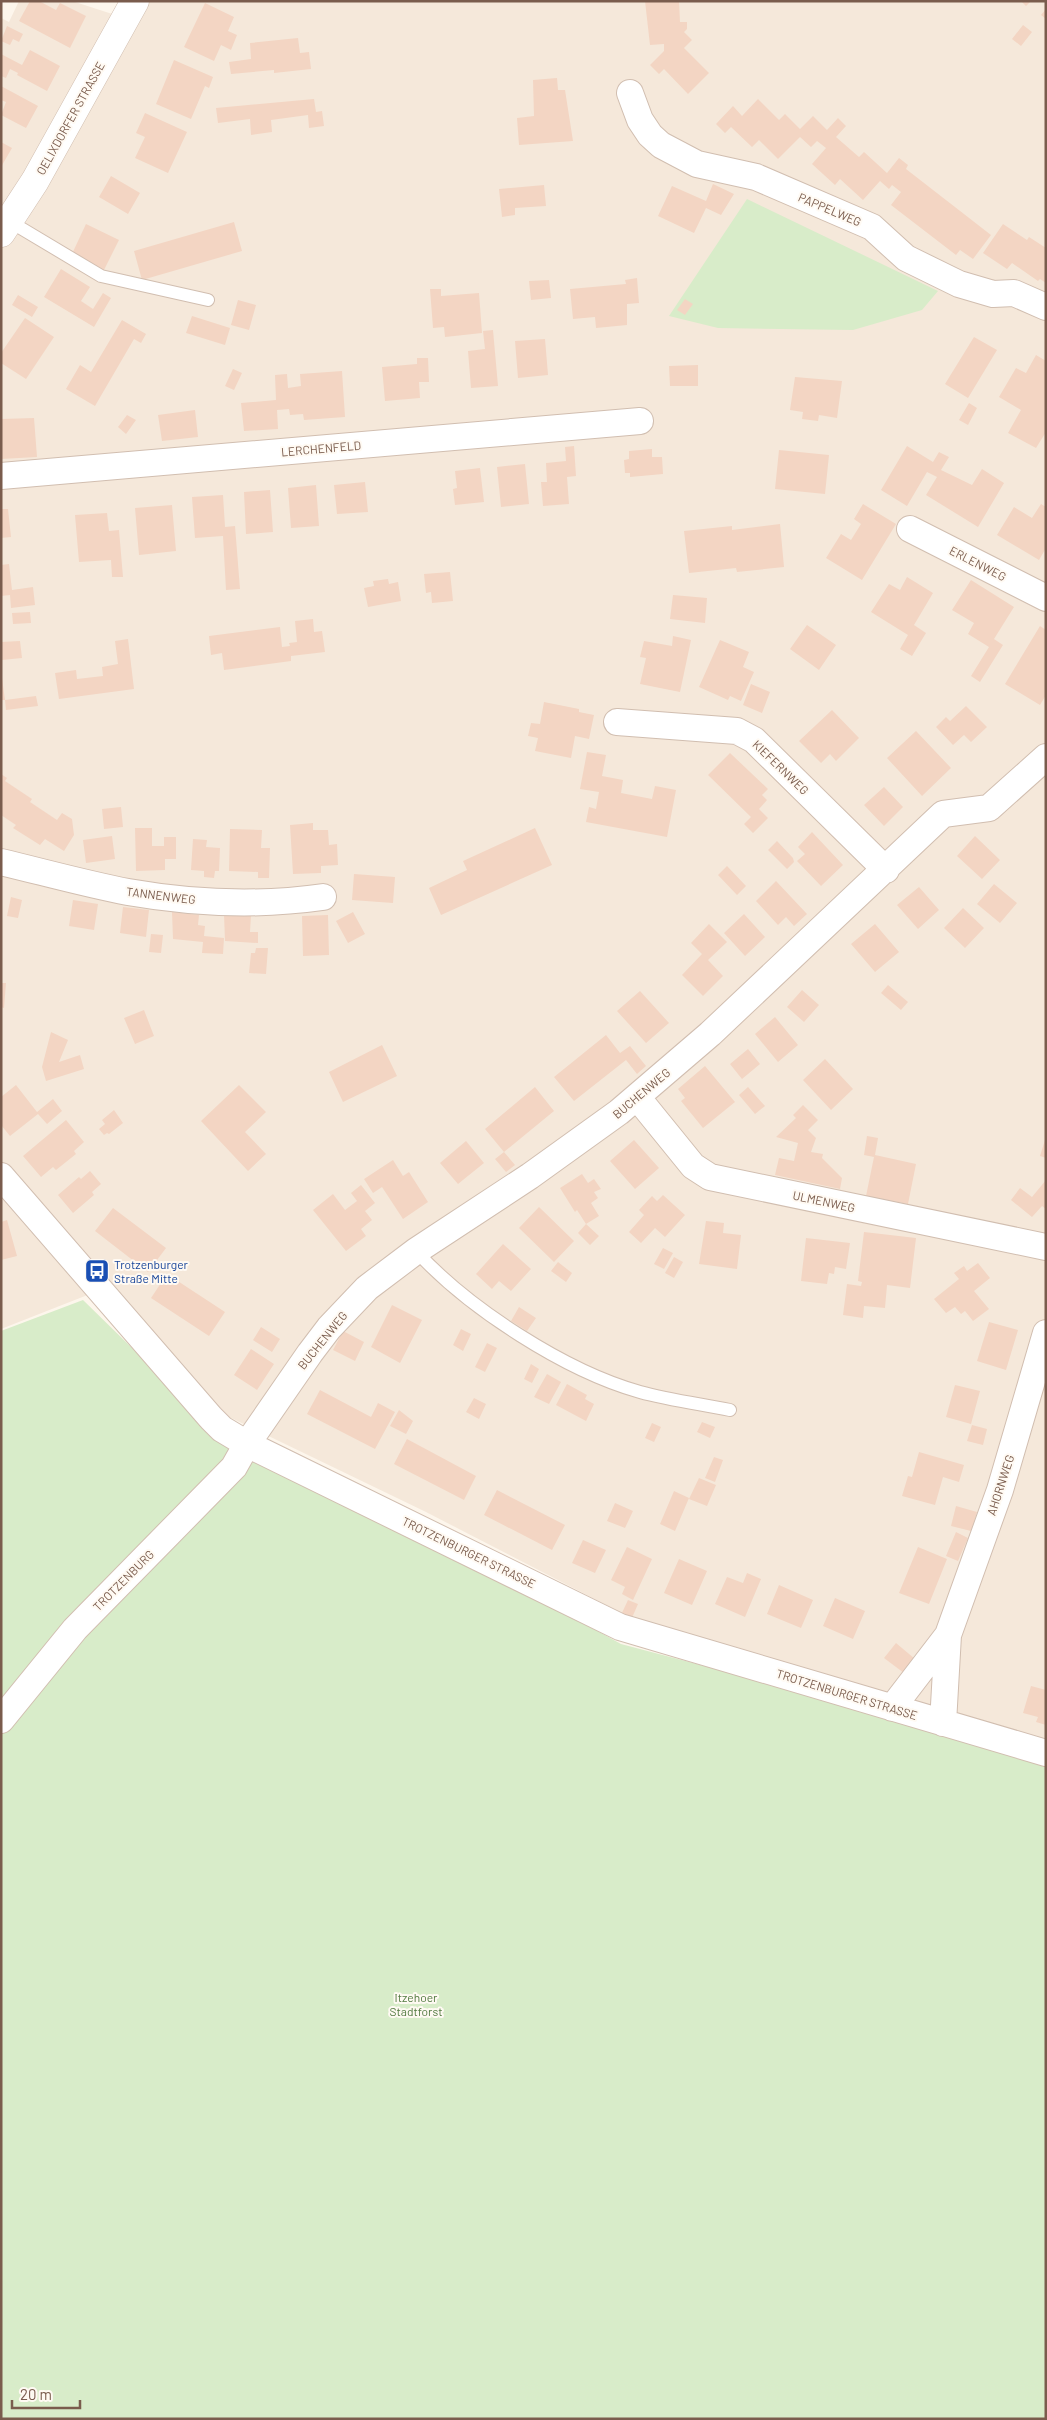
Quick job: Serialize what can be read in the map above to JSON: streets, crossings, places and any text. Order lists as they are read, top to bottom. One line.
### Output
{"streets":{"street":["OELIXDORFER STRASSE","PAPPELWEG","LERCHENFELD","ERLENWEG","KIEFERNWEG","TANNENWEG","BUCHENWEG","ULMENWEG","AHORNWEG","TROTZENBURGER STRASSE","TROTZENBURG"]},"crossings":[["KIEFERNWEG","BUCHENWEG"],["BUCHENWEG","ULMENWEG"],["BUCHENWEG","TROTZENBURGER STRASSE"],["BUCHENWEG","TROTZENBURG"],["AHORNWEG","TROTZENBURGER STRASSE"],["TROTZENBURGER STRASSE","TROTZENBURG"]],"parks":["Itzehoer Stadtforst"],"places":{"bus stop":["Trotzenburger Straße Mitte"]},"scale_bar":"20 m"}
